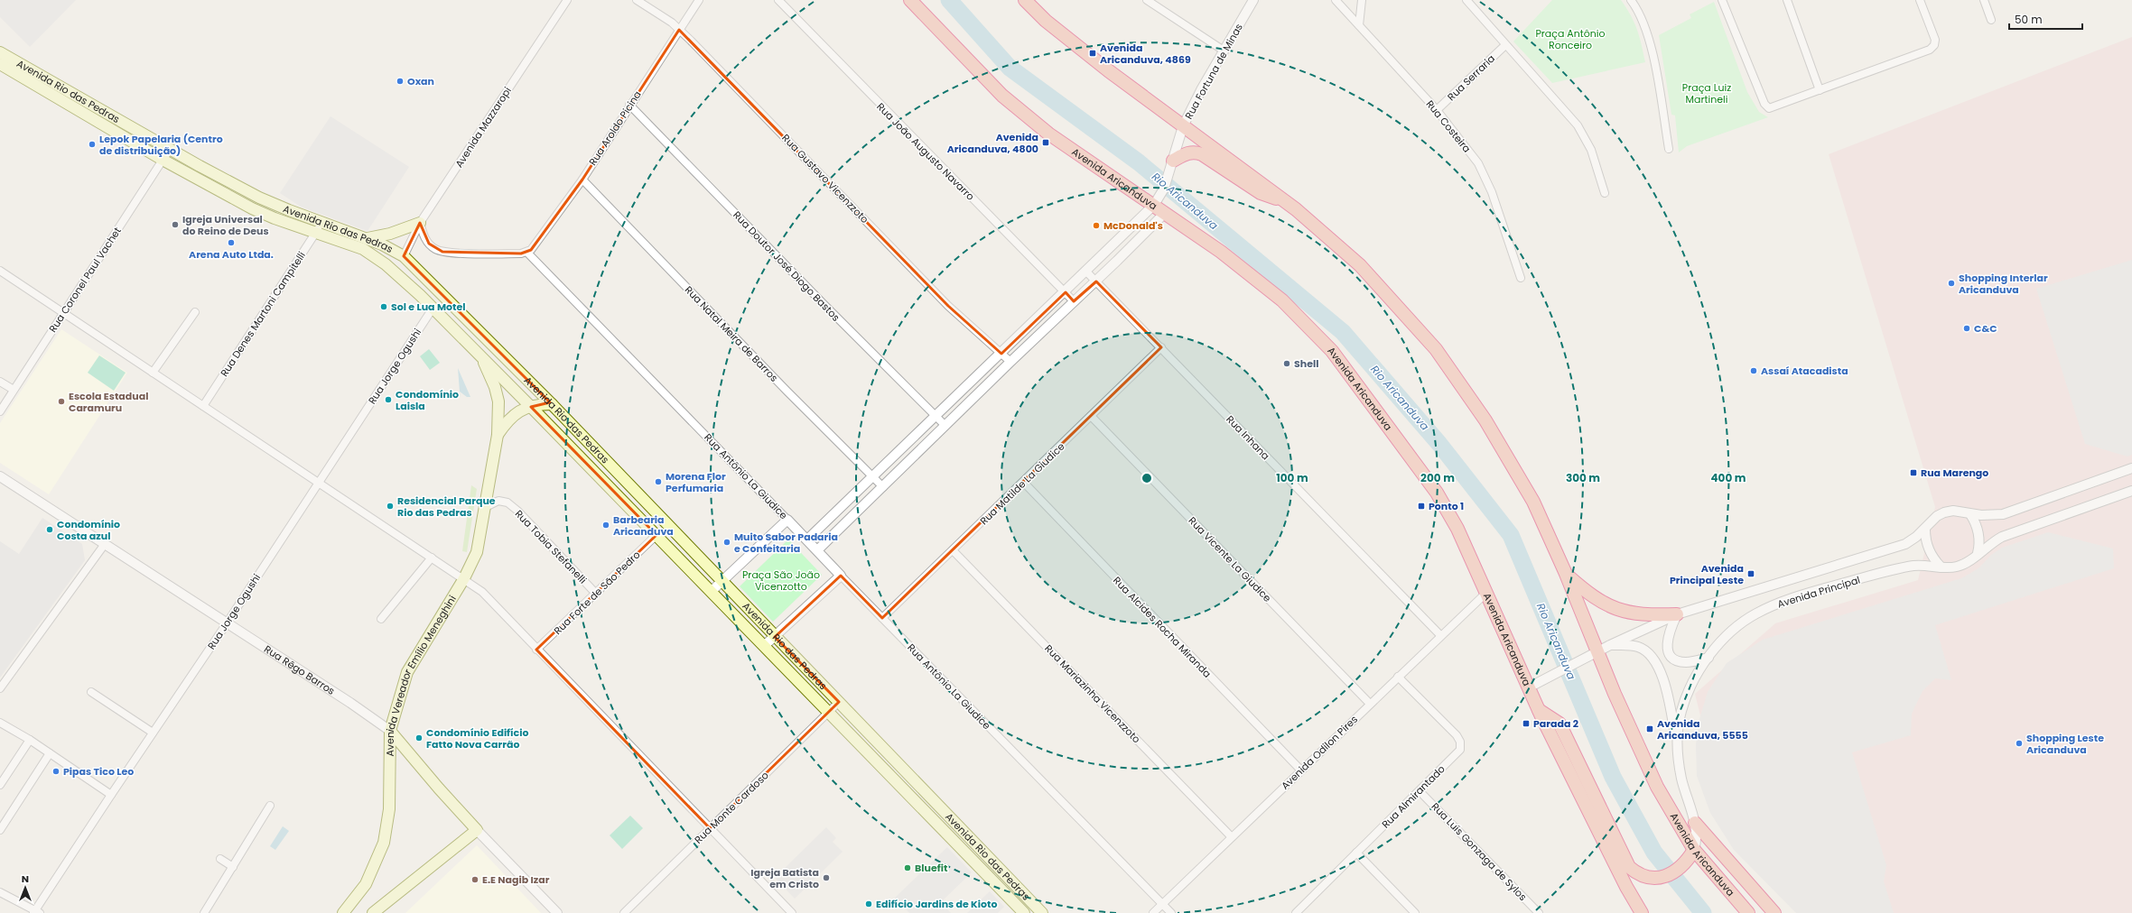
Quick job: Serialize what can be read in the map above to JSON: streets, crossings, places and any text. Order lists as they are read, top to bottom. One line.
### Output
{"streets":{"highway":["Avenida Aricanduva"],"main road":["Avenida Rio das Pedras","Rua Rêgo Barros","Avenida Vereador Emílio Meneghini"],"street":["Rua Fortuna de Minas","Rua Serraria","Rua Costeira","Avenida Mazzaropi","Rua Aroldo Picina","Rua João Augusto Navarro","Rua Gustavo Vicenzzoto","Rua Doutor José Diogo Bastos","Rua Coronel Paul Vachet","Rua Denes Martoni Campitelli","Rua Natal Meira de Barros","Rua Jorge Ogushi","Rua Inhana","Rua Antônio La Giudice","Rua Matilde La Giudice","Rua Tobia Stefanelli","Rua Vicente La Giudice","Avenida Principal","Rua Forte de São Pedro","Rua Alcides Rocha Miranda","Rua Mariazinha Vicenzzoto","Avenida Odilon Pires","Rua Almirantado","Rua Monte Cardoso","Rua Luís Gonzaga de Sylos"]},"crossings":[["Rua Fortuna de Minas","Rua João Augusto Navarro"],["Rua Fortuna de Minas","Rua Gustavo Vicenzzoto"],["Rua Fortuna de Minas","Avenida Aricanduva"],["Rua Fortuna de Minas","Rua Doutor José Diogo Bastos"],["Rua Fortuna de Minas","Rua Natal Meira de Barros"],["Rua Fortuna de Minas","Rua Inhana"],["Rua Fortuna de Minas","Rua Antônio La Giudice"],["Rua Serraria","Rua Costeira"],["Avenida Rio das Pedras","Avenida Mazzaropi"],["Avenida Rio das Pedras","Rua Coronel Paul Vachet"],["Avenida Rio das Pedras","Rua Denes Martoni Campitelli"],["Avenida Rio das Pedras","Rua Jorge Ogushi"],["Avenida Rio das Pedras","Rua Forte de São Pedro"],["Avenida Rio das Pedras","Avenida Vereador Emílio Meneghini"],["Avenida Rio das Pedras","Rua Monte Cardoso"],["Rua Aroldo Picina","Rua Gustavo Vicenzzoto"],["Rua Aroldo Picina","Rua Doutor José Diogo Bastos"],["Rua Aroldo Picina","Rua Natal Meira de Barros"],["Rua Aroldo Picina","Rua Antônio La Giudice"],["Avenida Aricanduva","Avenida Principal"],["Avenida Aricanduva","Avenida Odilon Pires"],["Rua Jorge Ogushi","Rua Rêgo Barros"],["Rua Inhana","Rua Matilde La Giudice"],["Rua Inhana","Avenida Odilon Pires"],["Rua Antônio La Giudice","Rua Matilde La Giudice"],["Rua Antônio La Giudice","Avenida Odilon Pires"],["Rua Matilde La Giudice","Rua Vicente La Giudice"],["Rua Matilde La Giudice","Rua Alcides Rocha Miranda"],["Rua Matilde La Giudice","Rua Mariazinha Vicenzzoto"],["Rua Tobia Stefanelli","Rua Forte de São Pedro"],["Rua Tobia Stefanelli","Avenida Vereador Emílio Meneghini"],["Rua Vicente La Giudice","Avenida Odilon Pires"],["Rua Alcides Rocha Miranda","Avenida Odilon Pires"],["Rua Rêgo Barros","Avenida Vereador Emílio Meneghini"],["Rua Mariazinha Vicenzzoto","Avenida Odilon Pires"],["Avenida Odilon Pires","Rua Almirantado"],["Rua Almirantado","Rua Luís Gonzaga de Sylos"]],"water":["Rio Aricanduva"],"parks":["Praça Antônio Ronceiro","Praça Luiz Martineli","Praça São João Vicenzotto"],"places":{"transit":["Avenida Aricanduva, 4869","Avenida Aricanduva, 4800","Rua Marengo","Ponto 1","Avenida Principal Leste","Parada 2","Avenida Aricanduva, 5555"],"other":["Oxan","Lepok Papelaria (Centro de distribuição)","Igreja Universal do Reino de Deus","McDonald's","Arena Auto Ltda.","Shopping Interlar Aricanduva","Sol e Lua Motel","C&C","Shell","Assaí Atacadista","Condomínio Laisla","Escola Estadual Caramuru","Morena Flor Perfumaria","Residencial Parque Rio das Pedras","Barbearia Aricanduva","Condomínio Costa azul","Muito Sabor Padaria e Confeitaria","Condomínio Edifício Fatto Nova Carrão","Shopping Leste Aricanduva","Pipas Tico Leo","Bluefit","Igreja Batista em Cristo","E.E Nagib Izar","Edifício Jardins de Kioto"]},"scale_bar":"50 m","north":"top","rings":["100 m","200 m","300 m","400 m"]}
